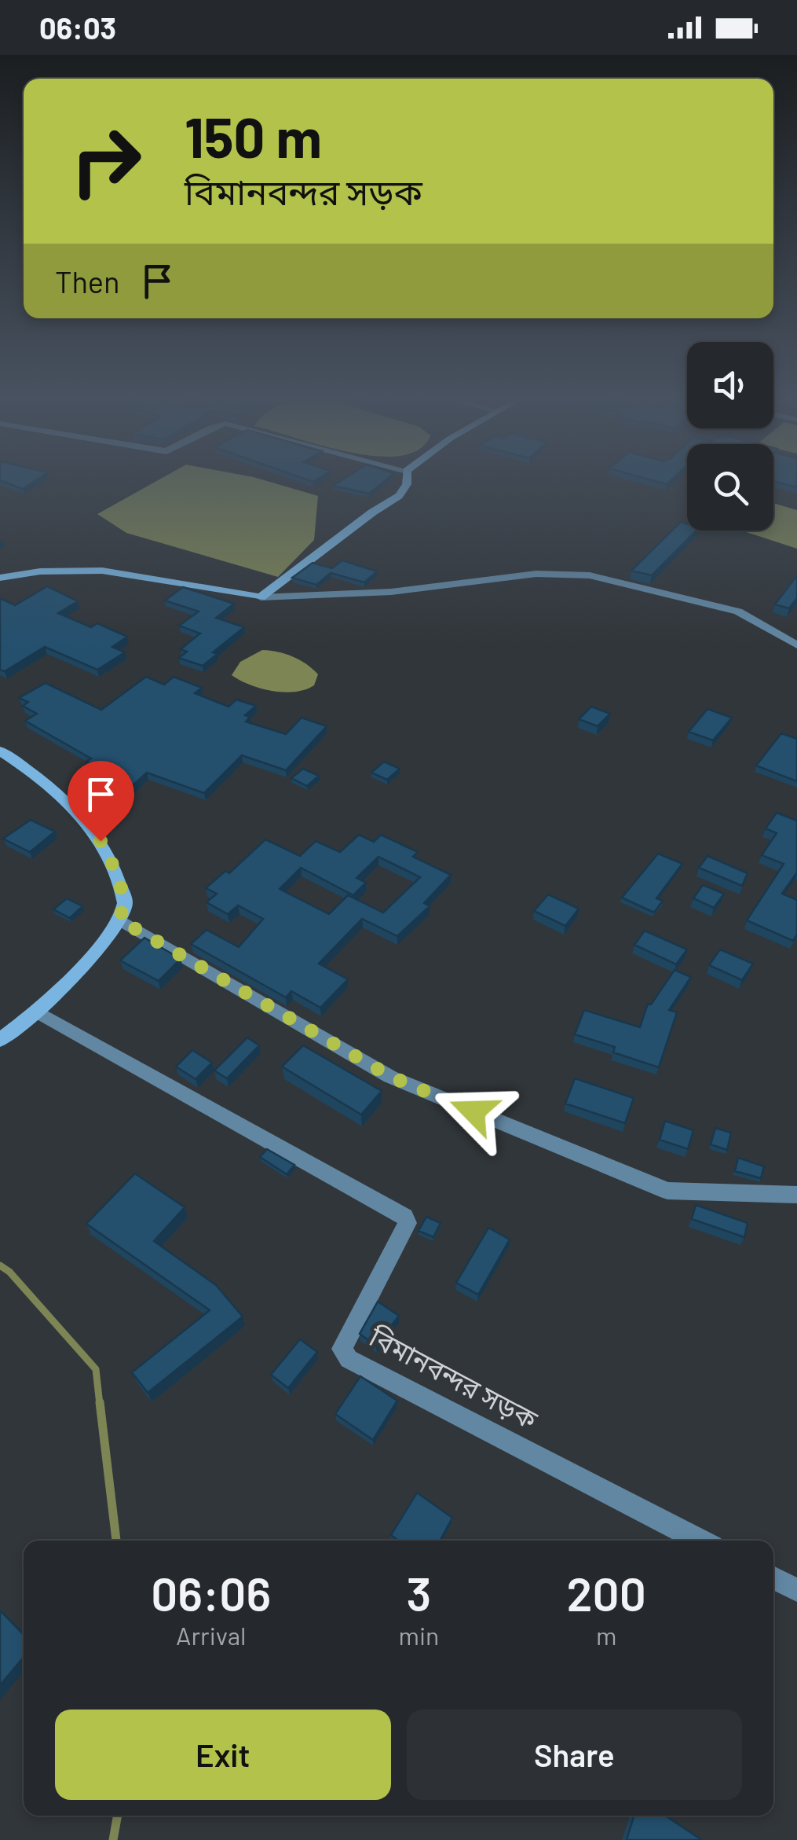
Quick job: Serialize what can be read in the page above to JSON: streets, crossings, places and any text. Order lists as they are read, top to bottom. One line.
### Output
{"streets":{"street":["বিমানবন্দর সড়ক"]},"page":{"status":"06:03","turn":["150 m","বিমানবন্দর সড়ক"],"then":"Then","eta":["06:06","Arrival","3","min","200","m"],"buttons":["Exit","Share"]}}
